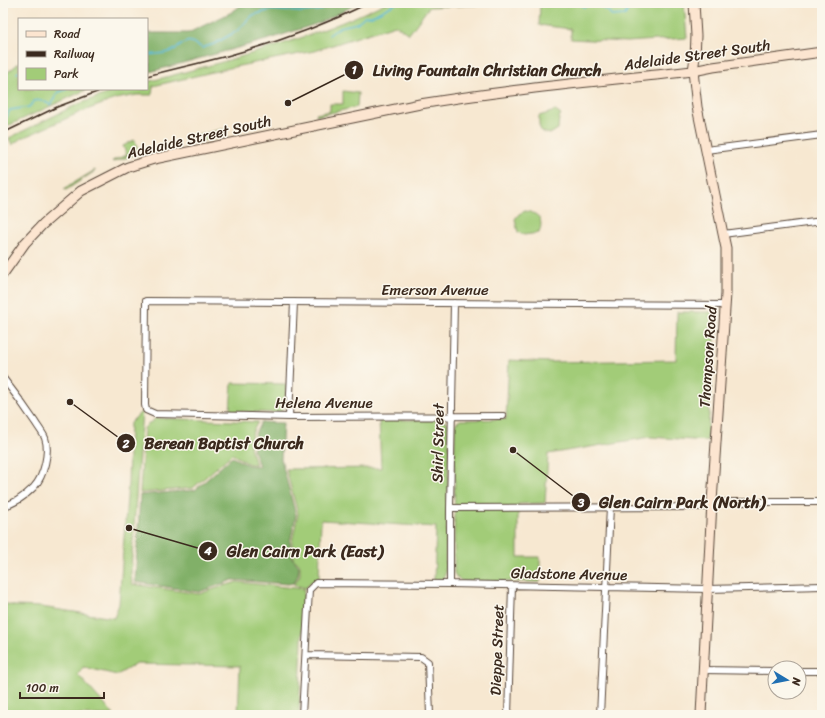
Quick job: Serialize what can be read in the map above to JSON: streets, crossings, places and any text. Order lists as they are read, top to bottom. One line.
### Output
{"streets":{"main road":["Adelaide Street South","Thompson Road"],"street":["Emerson Avenue","Helena Avenue","Shirl Street","Gladstone Avenue","Dieppe Street"]},"crossings":[["Adelaide Street South","Thompson Road"],["Emerson Avenue","Thompson Road"],["Emerson Avenue","Helena Avenue"],["Emerson Avenue","Shirl Street"],["Thompson Road","Gladstone Avenue"],["Helena Avenue","Shirl Street"],["Shirl Street","Gladstone Avenue"],["Gladstone Avenue","Dieppe Street"]],"places":["Living Fountain Christian Church","Berean Baptist Church","Glen Cairn Park (North)","Glen Cairn Park (East)"],"legend":["Road","Railway","Park"],"scale_bar":"100 m","north":"right"}
